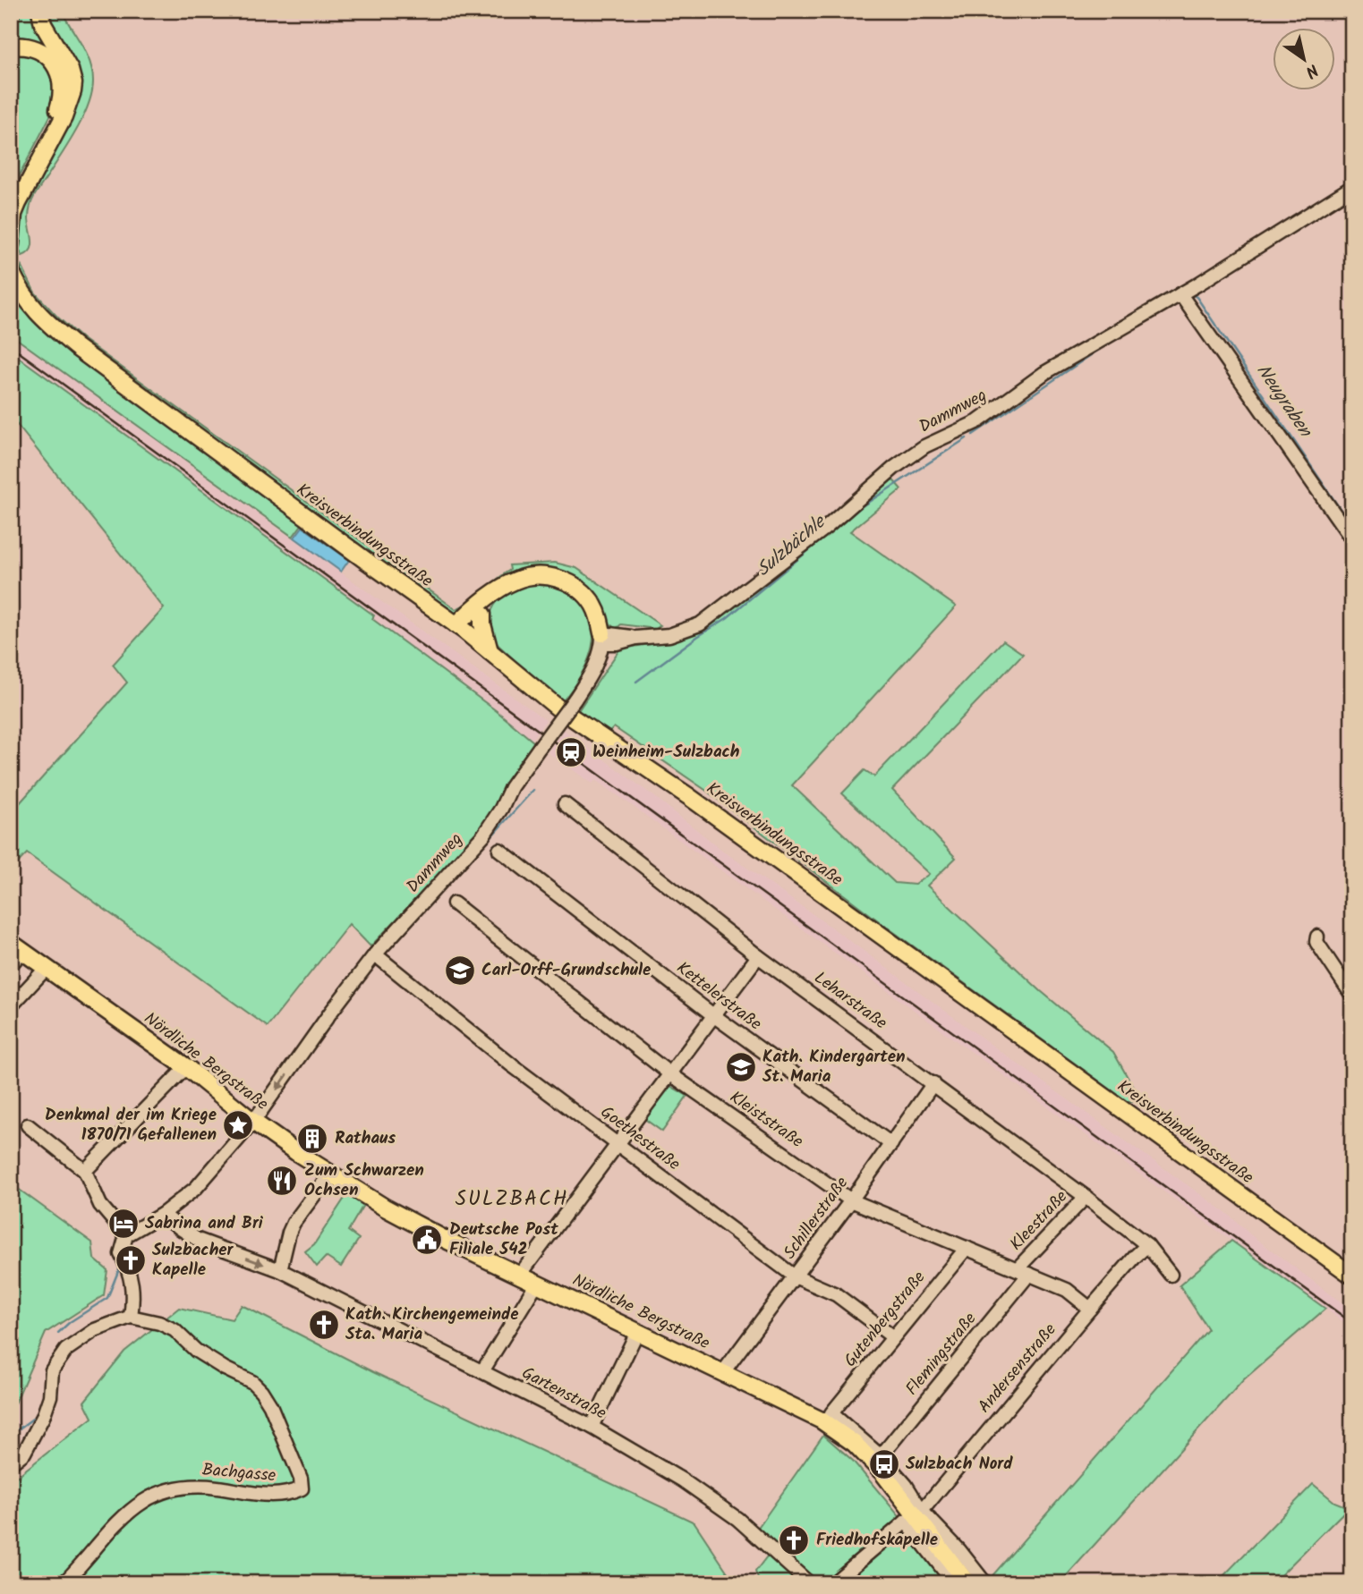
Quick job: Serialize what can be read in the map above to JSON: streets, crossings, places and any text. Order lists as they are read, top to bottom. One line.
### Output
{"streets":{"main road":["Kreisverbindungsstraße","Nördliche Bergstraße"],"street":["Dammweg","Kettelerstraße","Leharstraße","Kleiststraße","Goethestraße","Schillerstraße","Kleestraße","Gutenbergstraße","Flemingstraße","Andersenstraße","Gartenstraße","Bachgasse"]},"crossings":[["Dammweg","Nördliche Bergstraße"],["Dammweg","Goethestraße"],["Kettelerstraße","Schillerstraße"],["Leharstraße","Schillerstraße"],["Leharstraße","Kleestraße"],["Leharstraße","Andersenstraße"],["Nördliche Bergstraße","Schillerstraße"],["Nördliche Bergstraße","Andersenstraße"],["Kleiststraße","Schillerstraße"],["Kleiststraße","Kleestraße"],["Kleiststraße","Gutenbergstraße"],["Kleiststraße","Flemingstraße"],["Kleiststraße","Andersenstraße"],["Goethestraße","Schillerstraße"],["Goethestraße","Gutenbergstraße"],["Kleestraße","Flemingstraße"],["Gutenbergstraße","Flemingstraße"]],"districts":["SULZBACH"],"water":["Neugraben","Sulzbächle"],"places":{"station":["Weinheim-Sulzbach"],"school or university":["Carl-Orff-Grundschule","Kath. Kindergarten St. Maria"],"place":["Denkmal der im Kriege 1870/71 Gefallenen"],"building":["Rathaus"],"restaurant":["Zum Schwarzen Ochsen"],"hotel":["Sabrina and Bri"],"public building":["Deutsche Post Filiale 542"],"church":["Sulzbacher Kapelle","Kath. Kirchengemeinde Sta. Maria","Friedhofskapelle"],"bus stop":["Sulzbach Nord"]},"north":"bottom right"}
